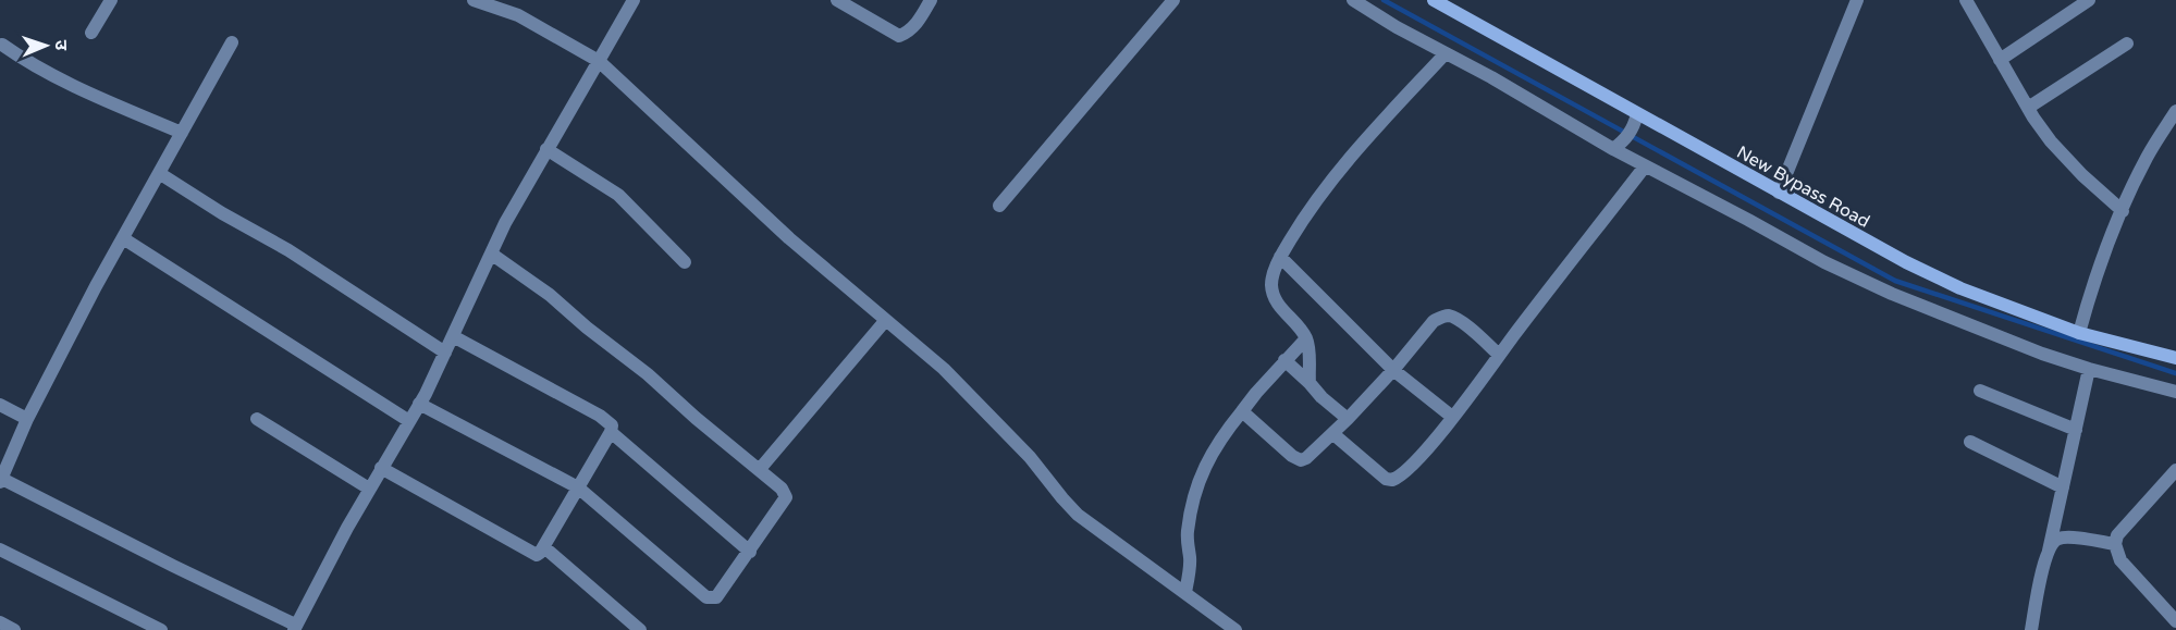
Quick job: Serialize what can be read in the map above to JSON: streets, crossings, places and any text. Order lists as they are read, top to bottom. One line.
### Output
{"streets":{"main road":["New Bypass Road"]},"north":"right"}
